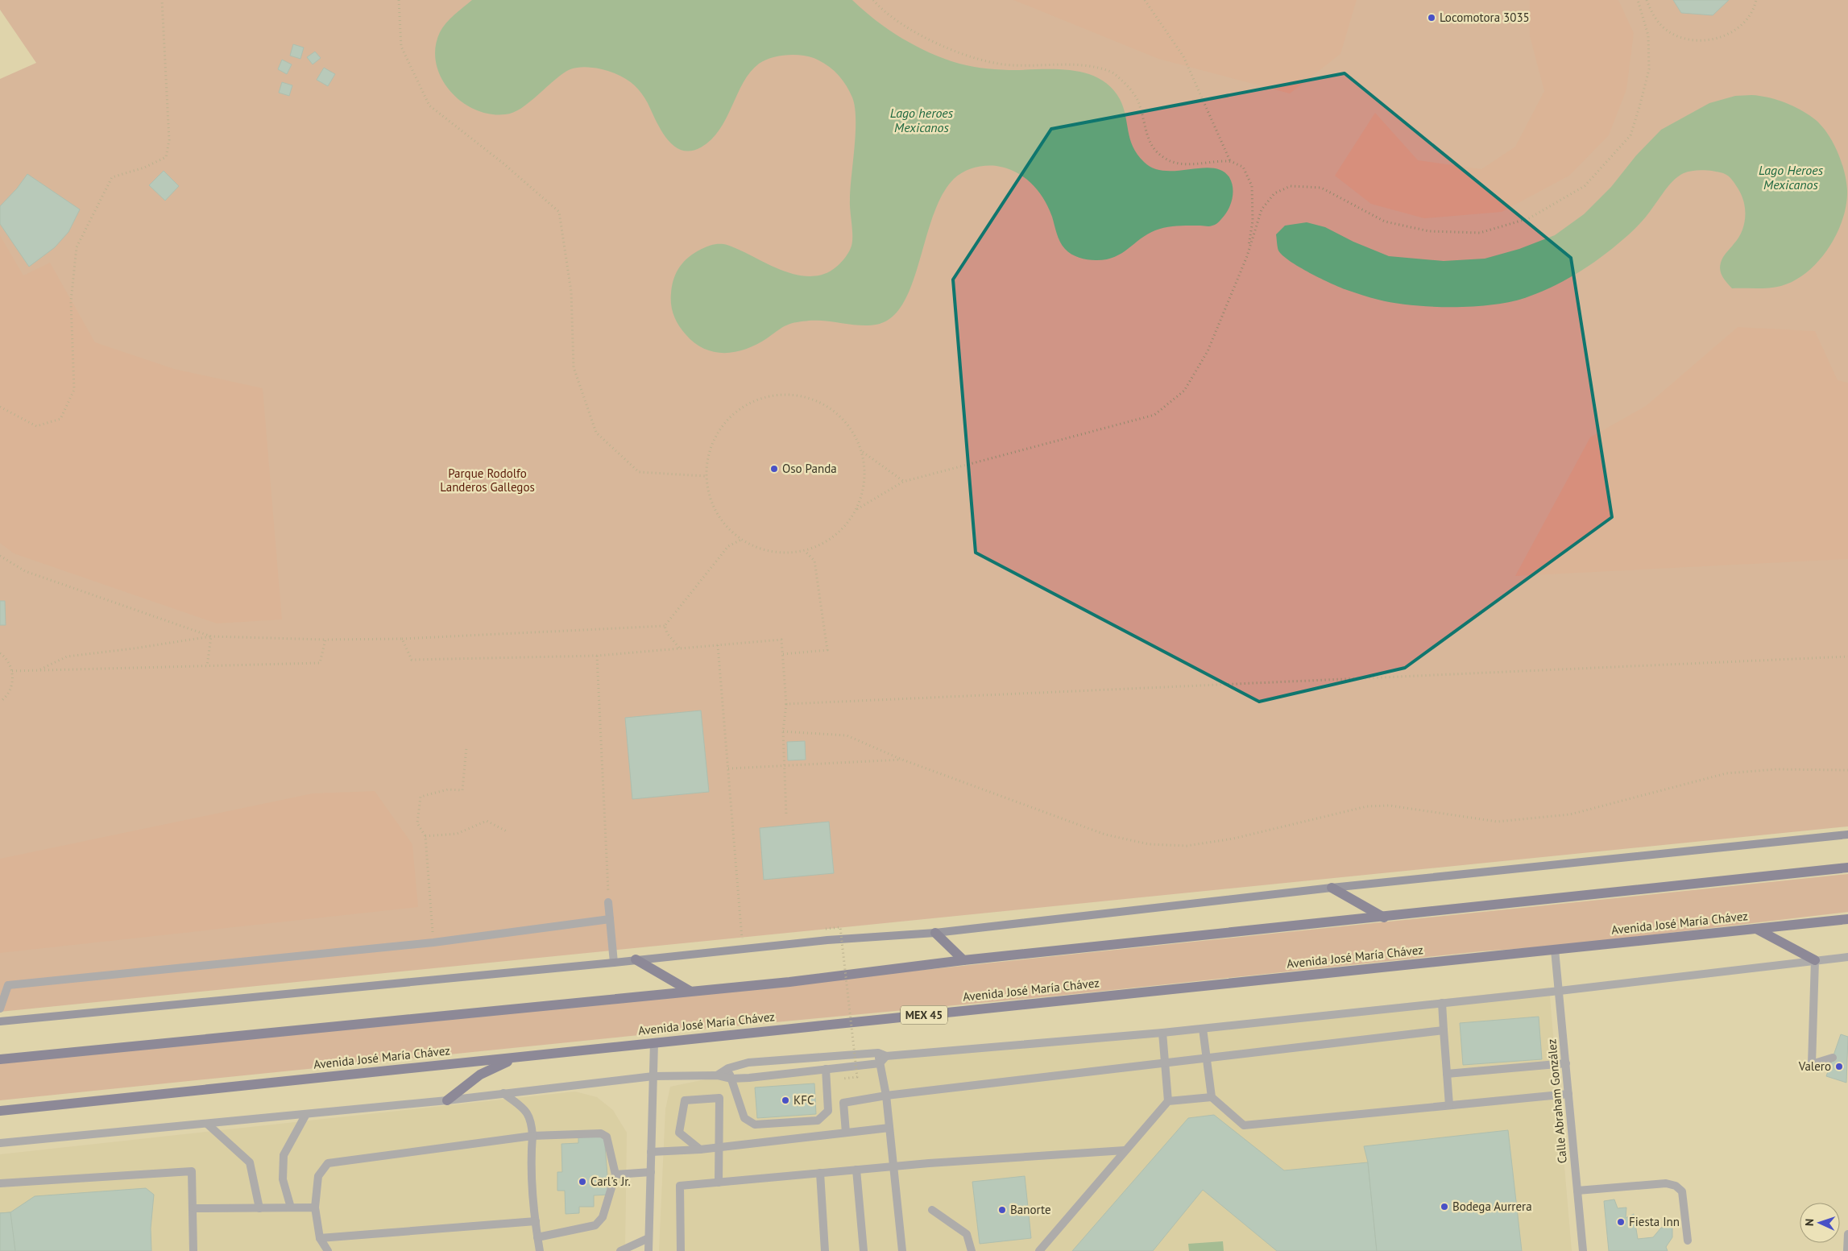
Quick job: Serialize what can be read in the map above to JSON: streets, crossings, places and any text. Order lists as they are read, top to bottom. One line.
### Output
{"streets":{"main road":["Avenida José María Chávez","MEX 45"],"street":["Calle Abraham González"]},"crossings":[["Avenida José María Chávez","Calle Abraham González"]],"water":["Lago heroes Mexicanos","Lago Heroes Mexicanos"],"parks":["Parque Rodolfo Landeros Gallegos"],"places":["Locomotora 3035","Oso Panda","Valero","KFC","Carl's Jr.","Bodega Aurrera","Banorte","Fiesta Inn"],"north":"left"}
